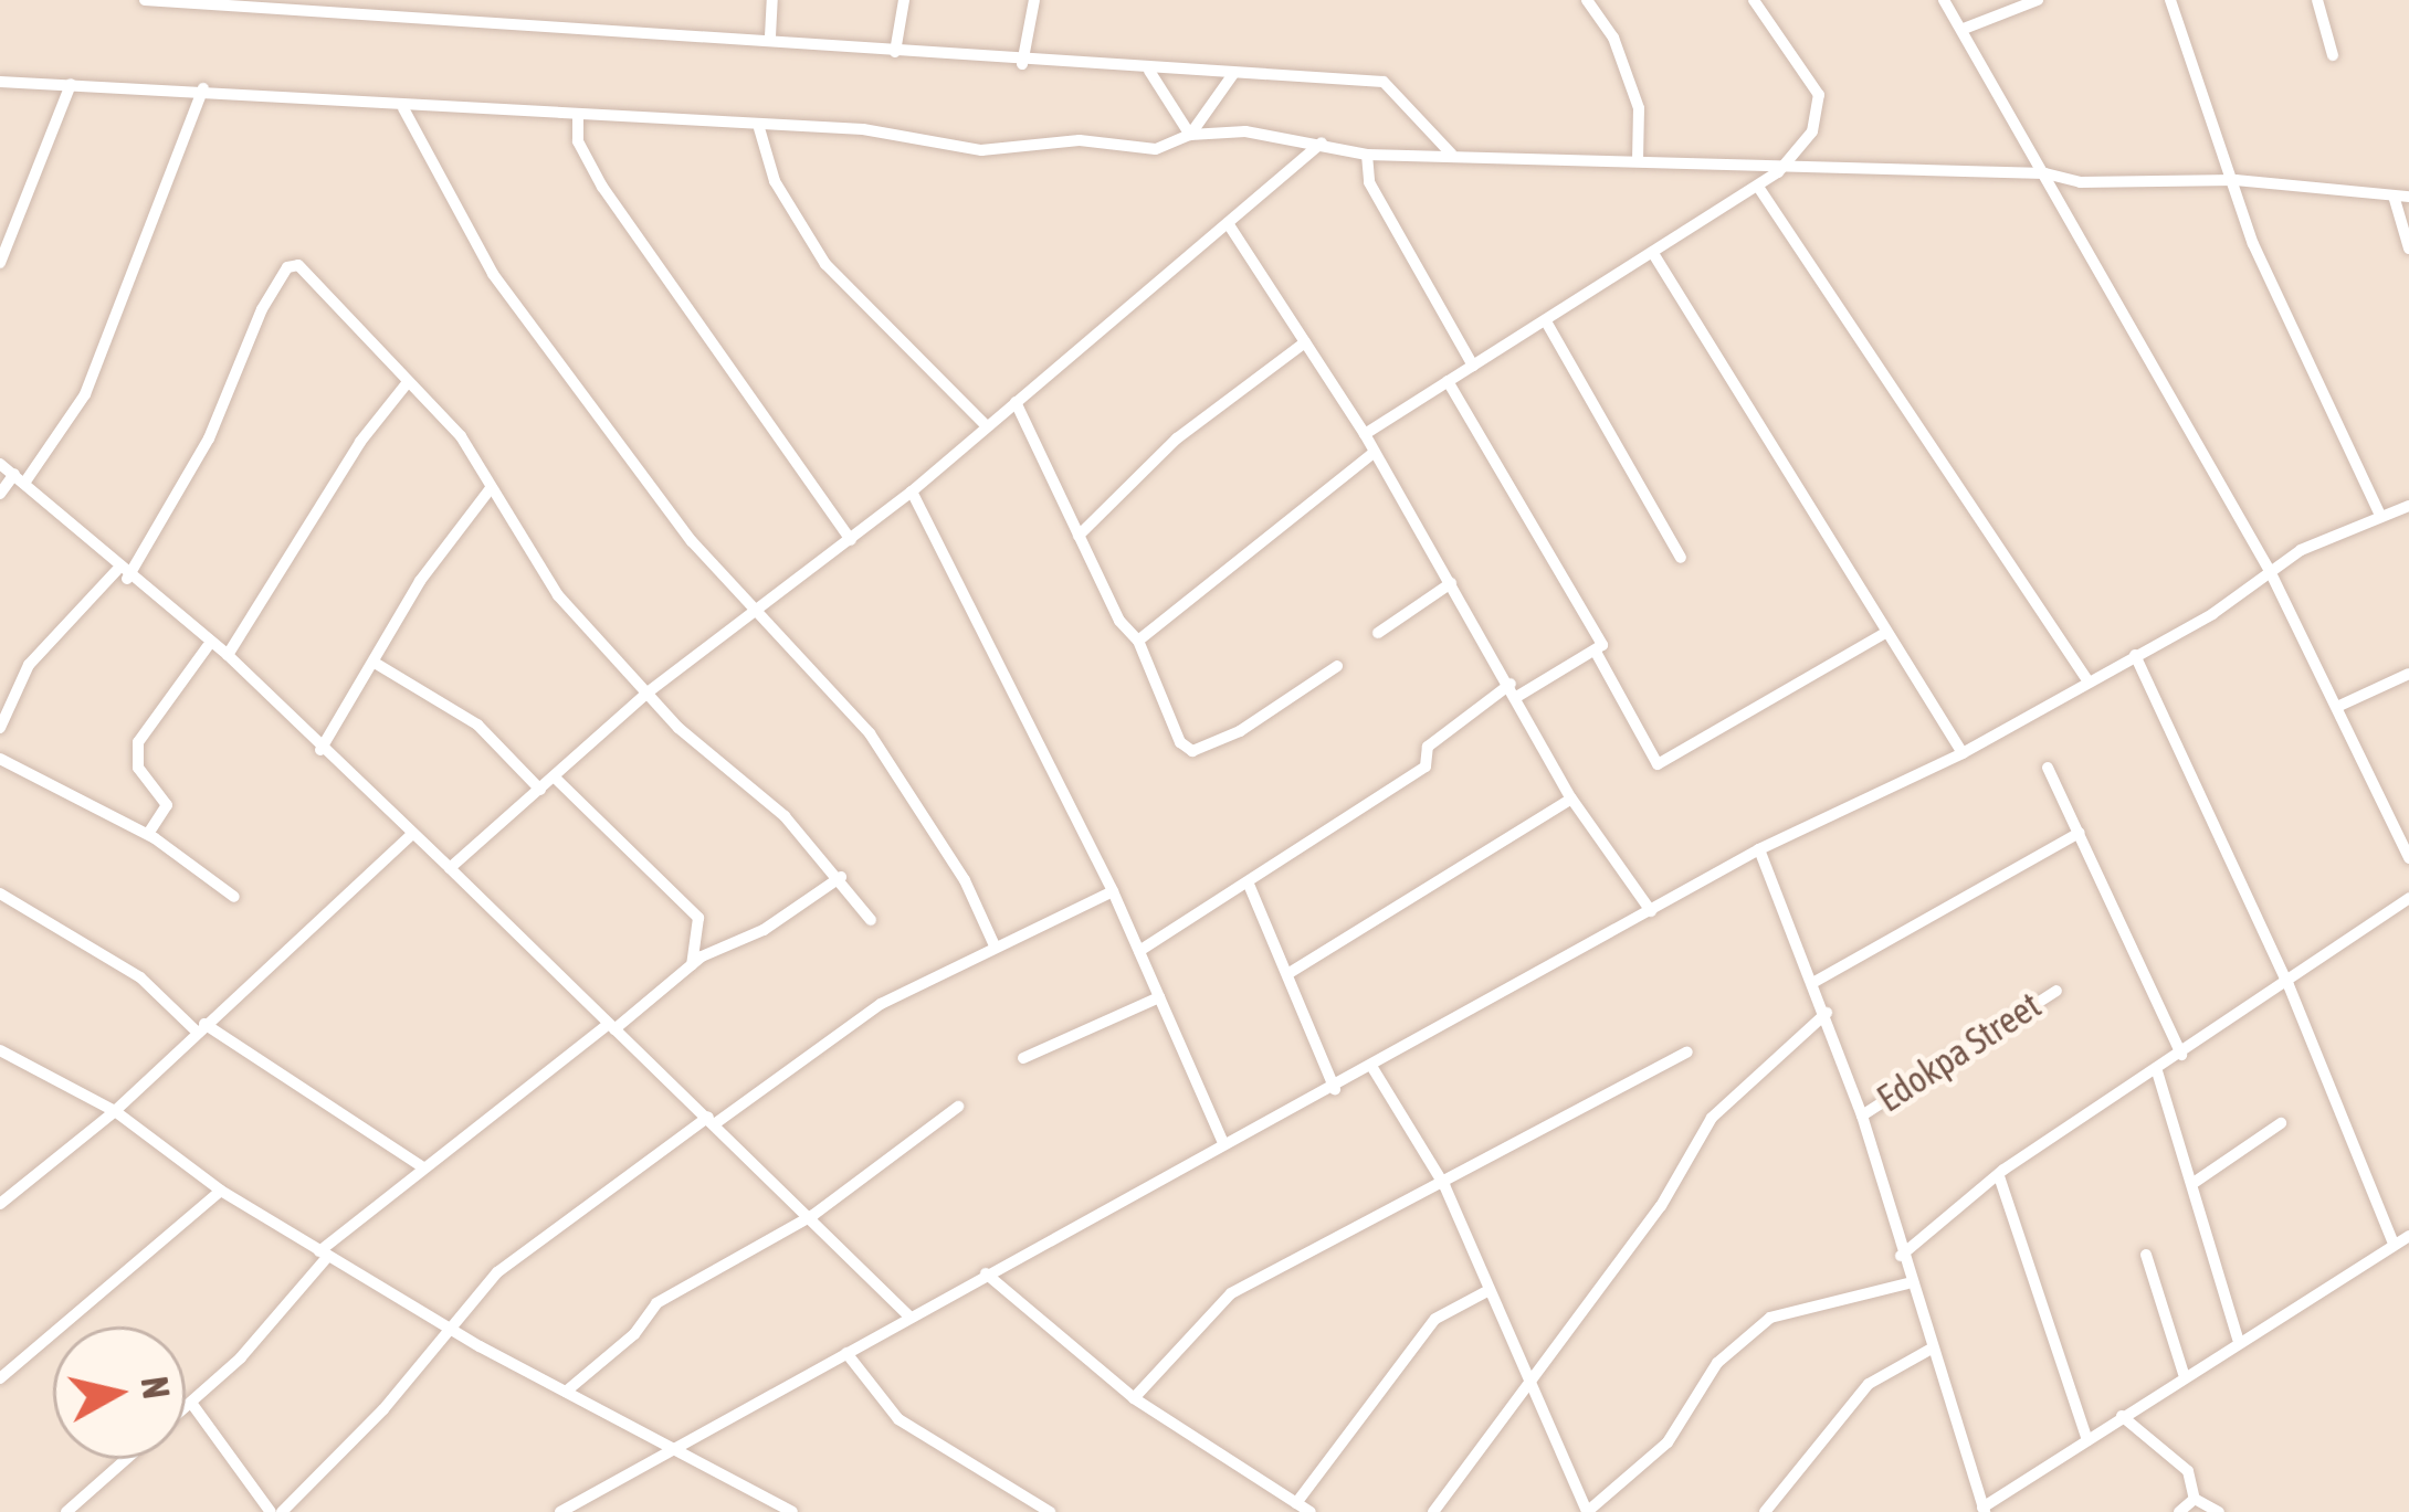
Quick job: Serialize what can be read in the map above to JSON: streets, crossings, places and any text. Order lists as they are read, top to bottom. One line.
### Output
{"streets":{"street":["Edokpa Street"]},"north":"right"}
